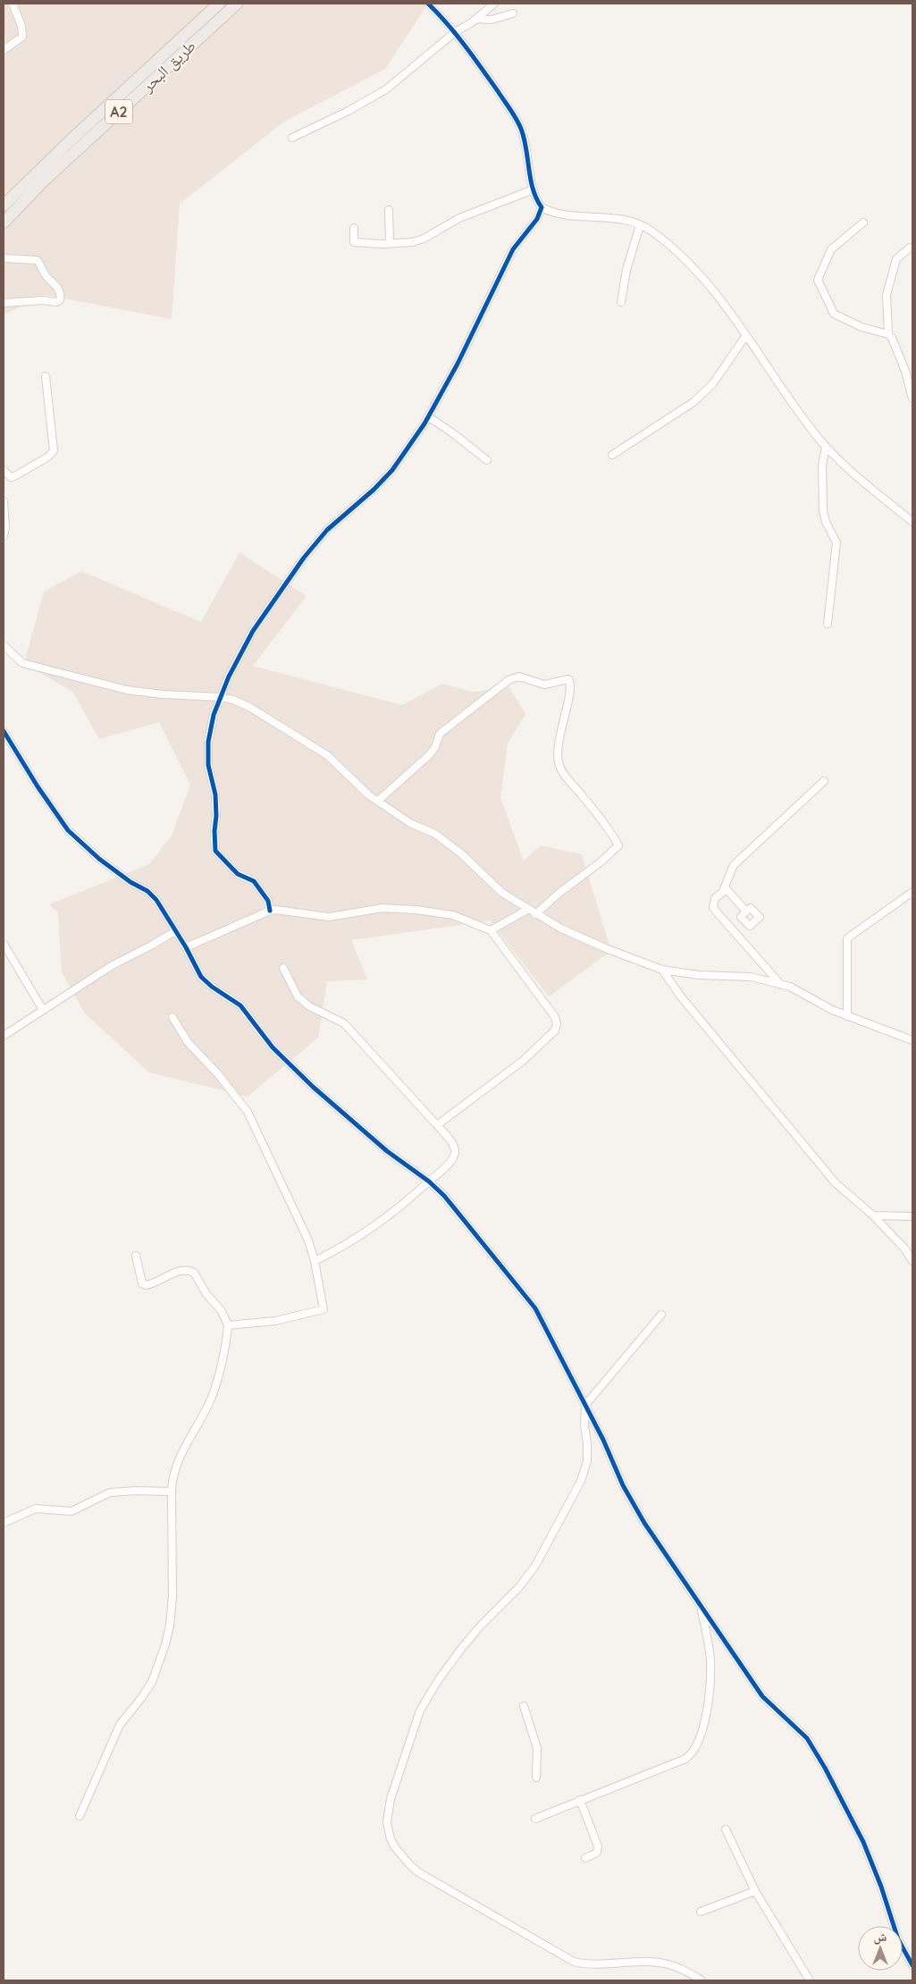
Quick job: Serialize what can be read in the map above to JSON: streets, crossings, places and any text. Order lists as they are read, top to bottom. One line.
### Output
{"streets":{"highway":["طريق البحر","A2"]},"north":"top"}
